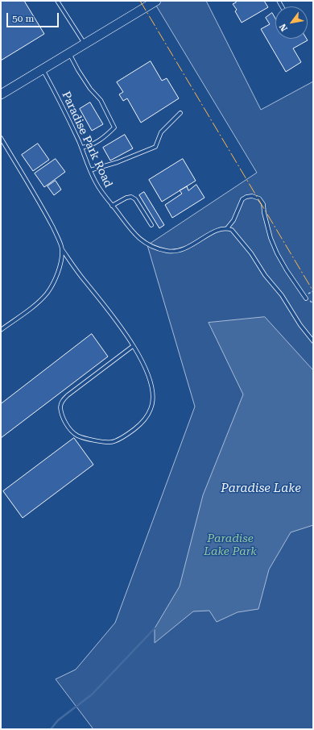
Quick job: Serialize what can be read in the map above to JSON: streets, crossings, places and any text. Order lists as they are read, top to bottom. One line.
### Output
{"streets":{"lane":["Paradise Park Road"]},"water":["Paradise Lake"],"parks":["Paradise Lake Park"],"scale_bar":"50 m","north":"bottom left"}
